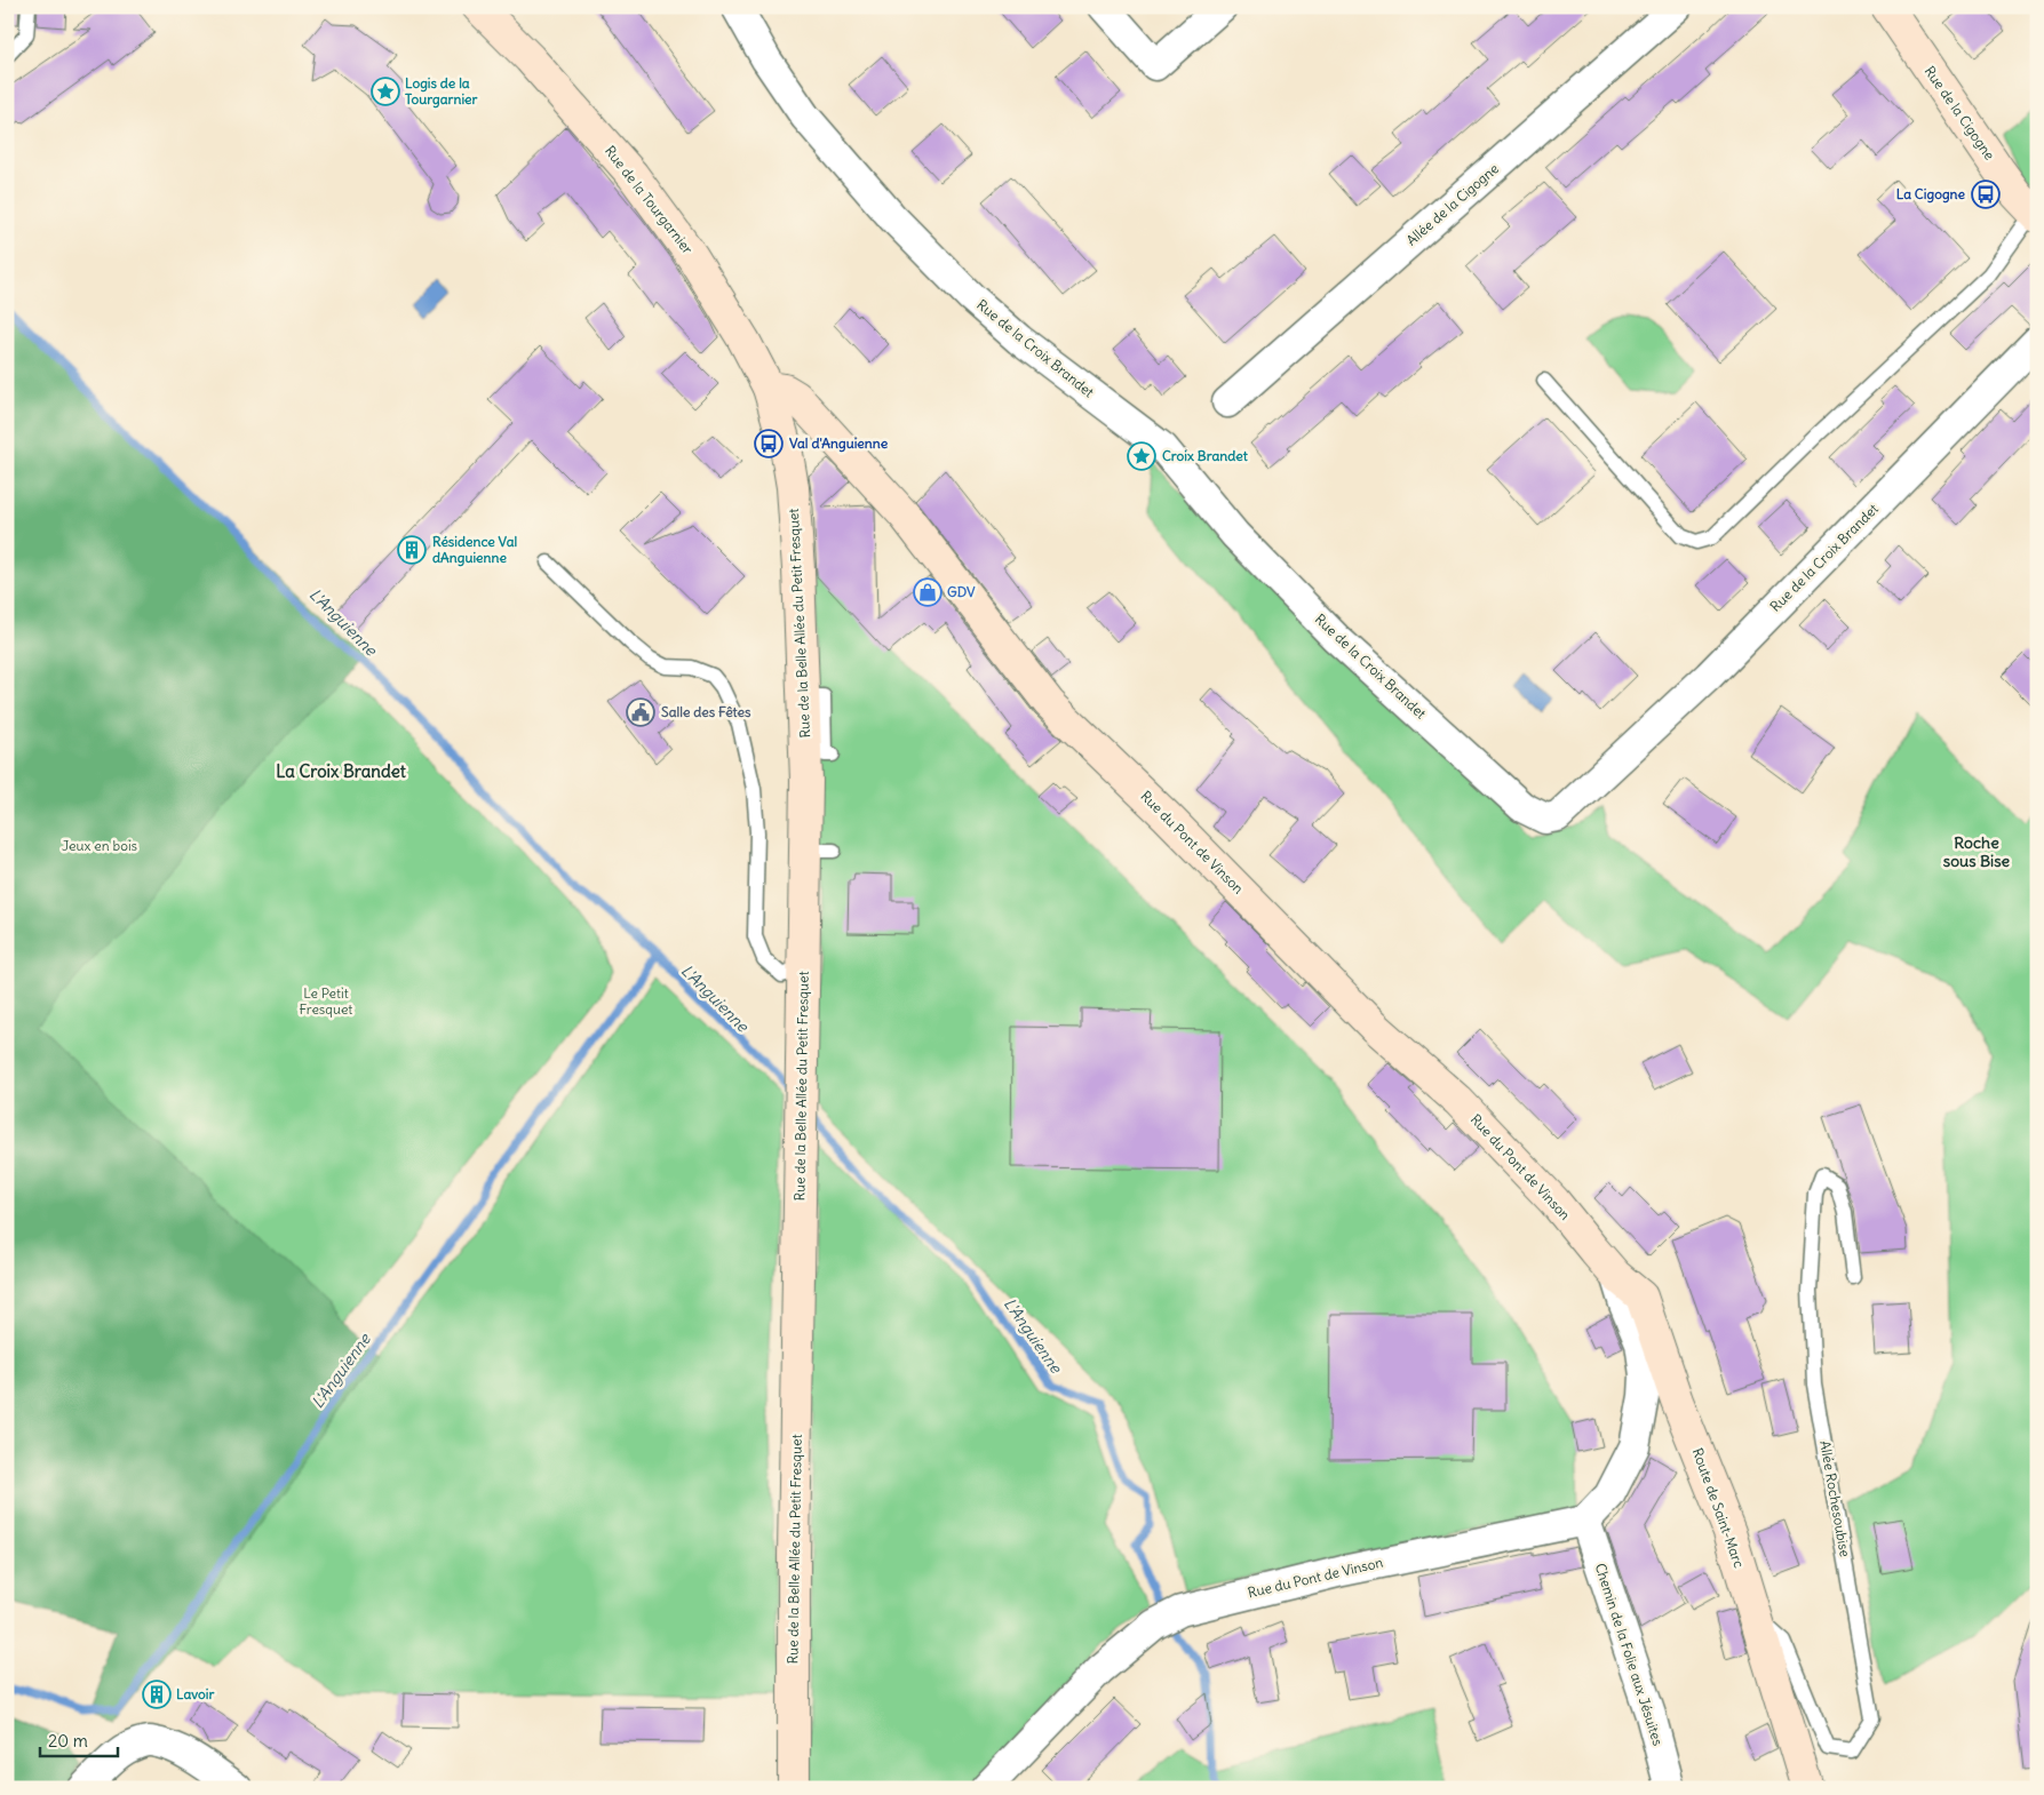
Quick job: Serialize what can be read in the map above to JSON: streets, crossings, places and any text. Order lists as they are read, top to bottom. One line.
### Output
{"streets":{"street":["Rue de la Cigogne","Rue de la Tourgarnier","Allée de la Cigogne","Rue de la Croix Brandet","Rue de la Belle Allée du Petit Fresquet","Rue du Pont de Vinson","Route de Saint-Marc","Chemin de la Folie aux Jésuites"],"lane":["Allée Rochesoubise"]},"crossings":[["Rue de la Tourgarnier","Rue de la Belle Allée du Petit Fresquet"],["Rue de la Tourgarnier","Rue du Pont de Vinson"],["Rue de la Belle Allée du Petit Fresquet","Rue du Pont de Vinson"],["Rue du Pont de Vinson","Route de Saint-Marc"],["Rue du Pont de Vinson","Chemin de la Folie aux Jésuites"],["Allée Rochesoubise","Route de Saint-Marc"]],"districts":["La Croix Brandet","Roche sous Bise"],"water":["L'Anguienne"],"parks":["Jeux en bois","Le Petit Fresquet"],"places":{"place":["Logis de la Tourgarnier","Croix Brandet"],"bus stop":["La Cigogne","Val d'Anguienne"],"building":["Résidence Val dAnguienne","Lavoir"],"shop":["GDV"],"public building":["Salle des Fêtes"]},"scale_bar":"20 m"}
